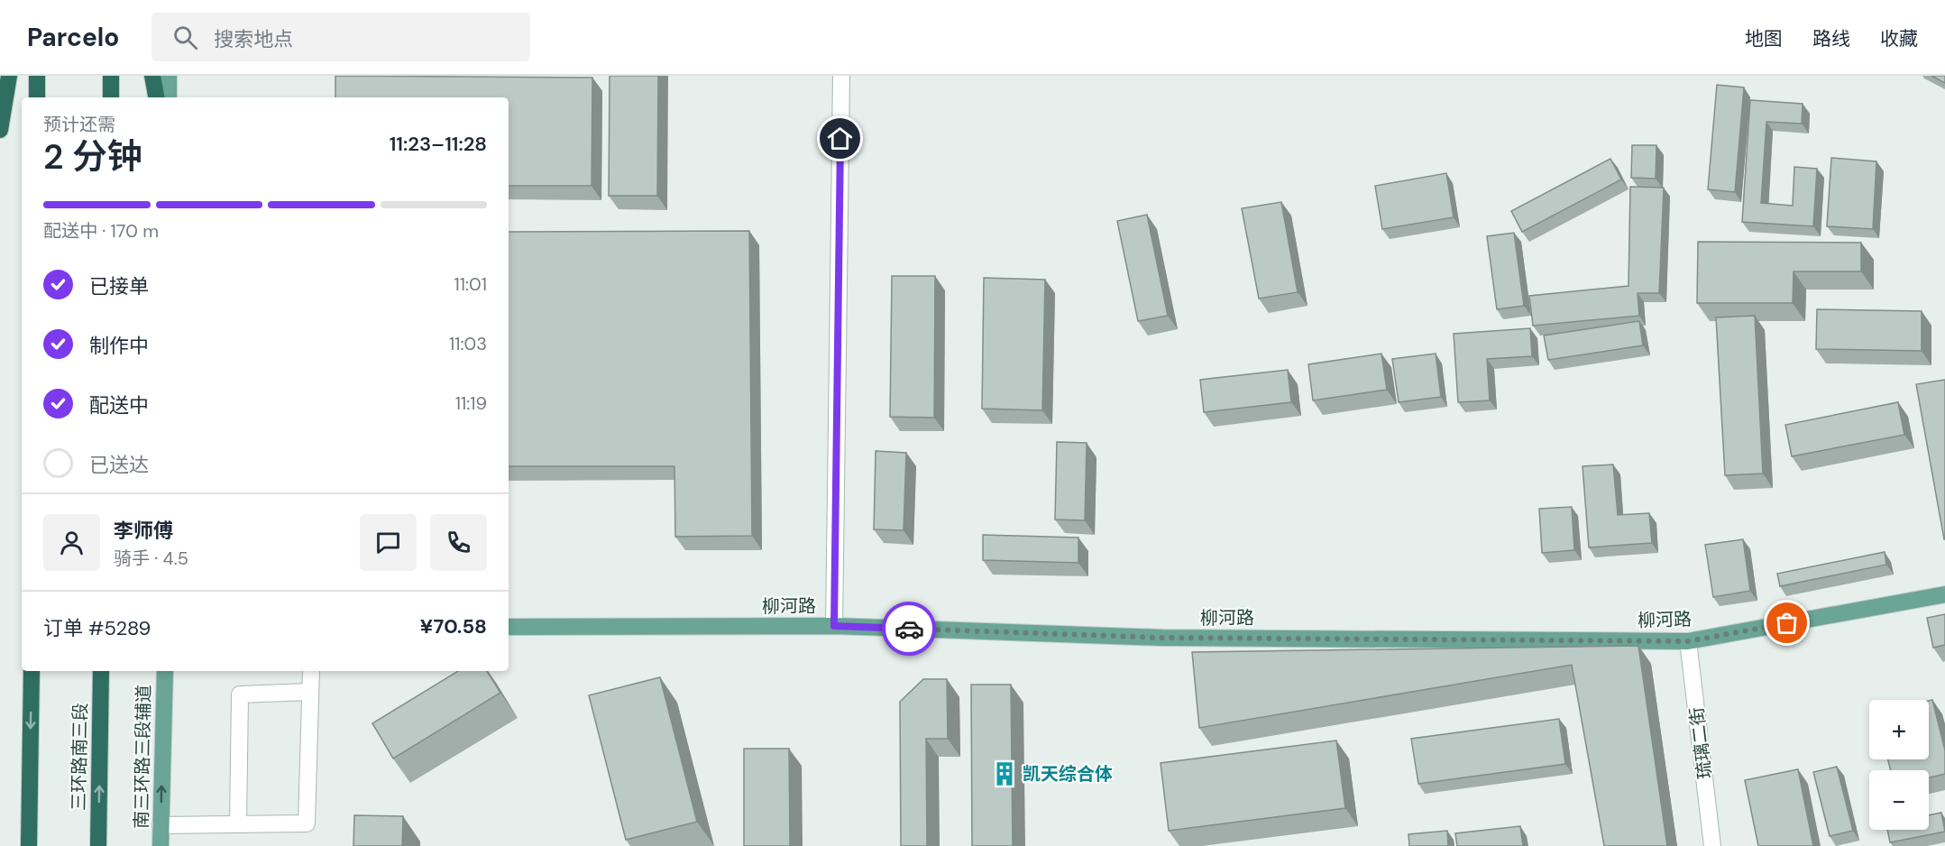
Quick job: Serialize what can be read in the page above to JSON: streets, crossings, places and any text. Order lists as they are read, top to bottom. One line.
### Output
{"streets":{"highway":["三环路南三段"],"main road":["柳河路","南三环路三段辅道"],"street":["琉璃二街"]},"crossings":[["柳河路","琉璃二街"]],"one_way":["南三环路三段辅道"],"places":{"building":["凯天综合体"]},"page":{"header":"Parcelo","search":"搜索地点","nav":["地图","路线","收藏"],"heading":["2 分钟","预计还需","11:23–11:28"],"panel":["李师傅","骑手 · 4.5","订单 #5289","¥70.58"],"bar":"配送中 · 170 m","list":[["已接单","11:01"],["制作中","11:03"],["配送中","11:19"],"已送达"],"map_buttons":["+","−"]}}
